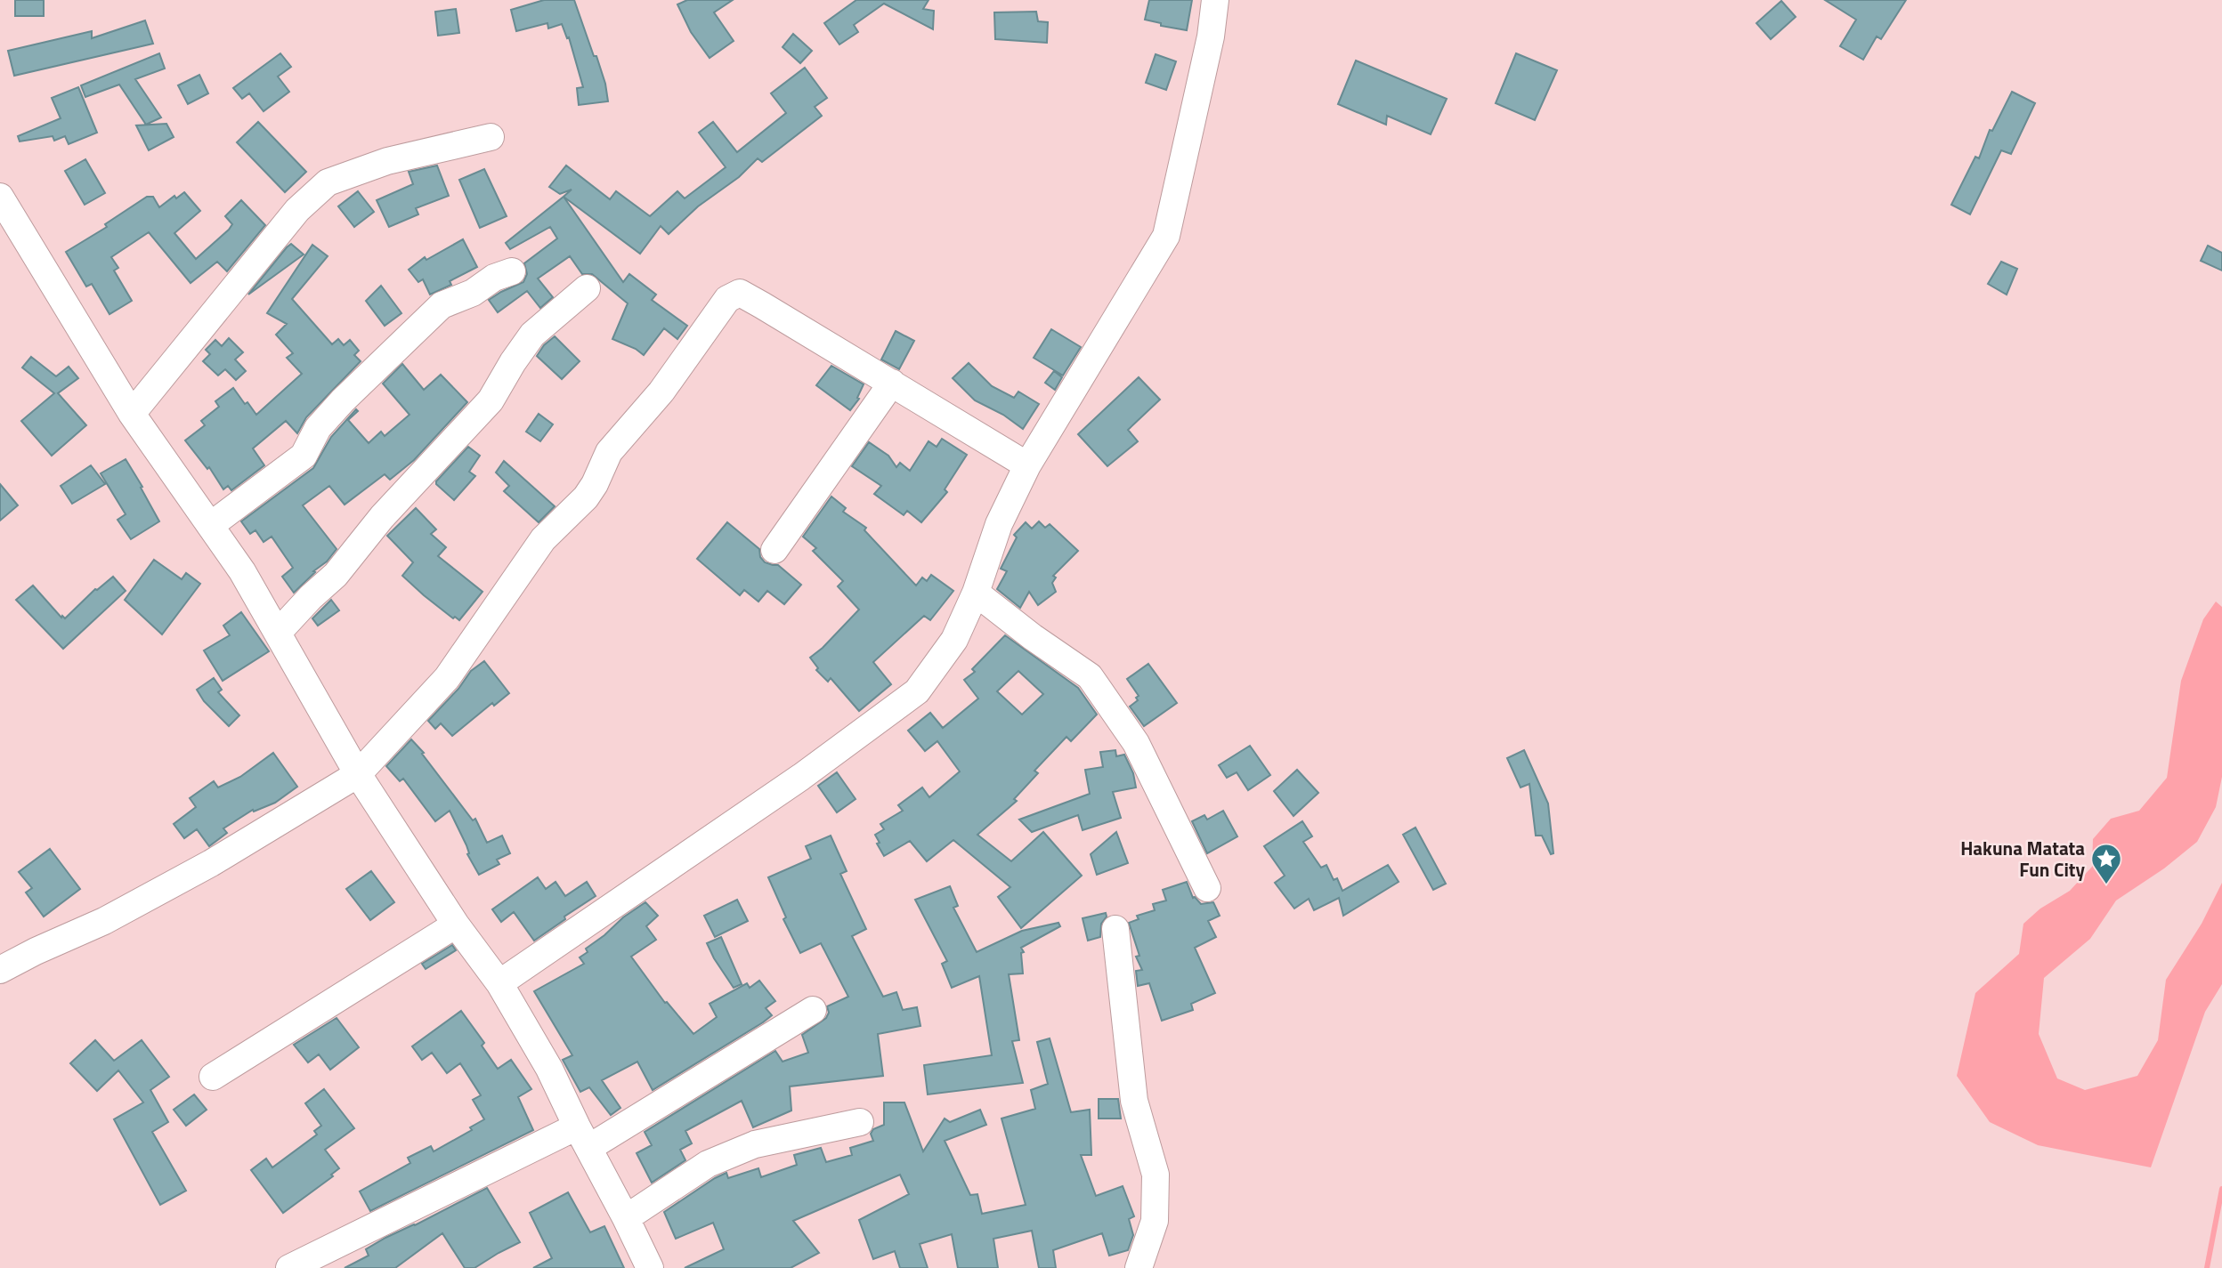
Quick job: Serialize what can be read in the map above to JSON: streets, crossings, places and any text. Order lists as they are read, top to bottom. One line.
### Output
{"places":{"place":["Hakuna Matata Fun City"]}}
